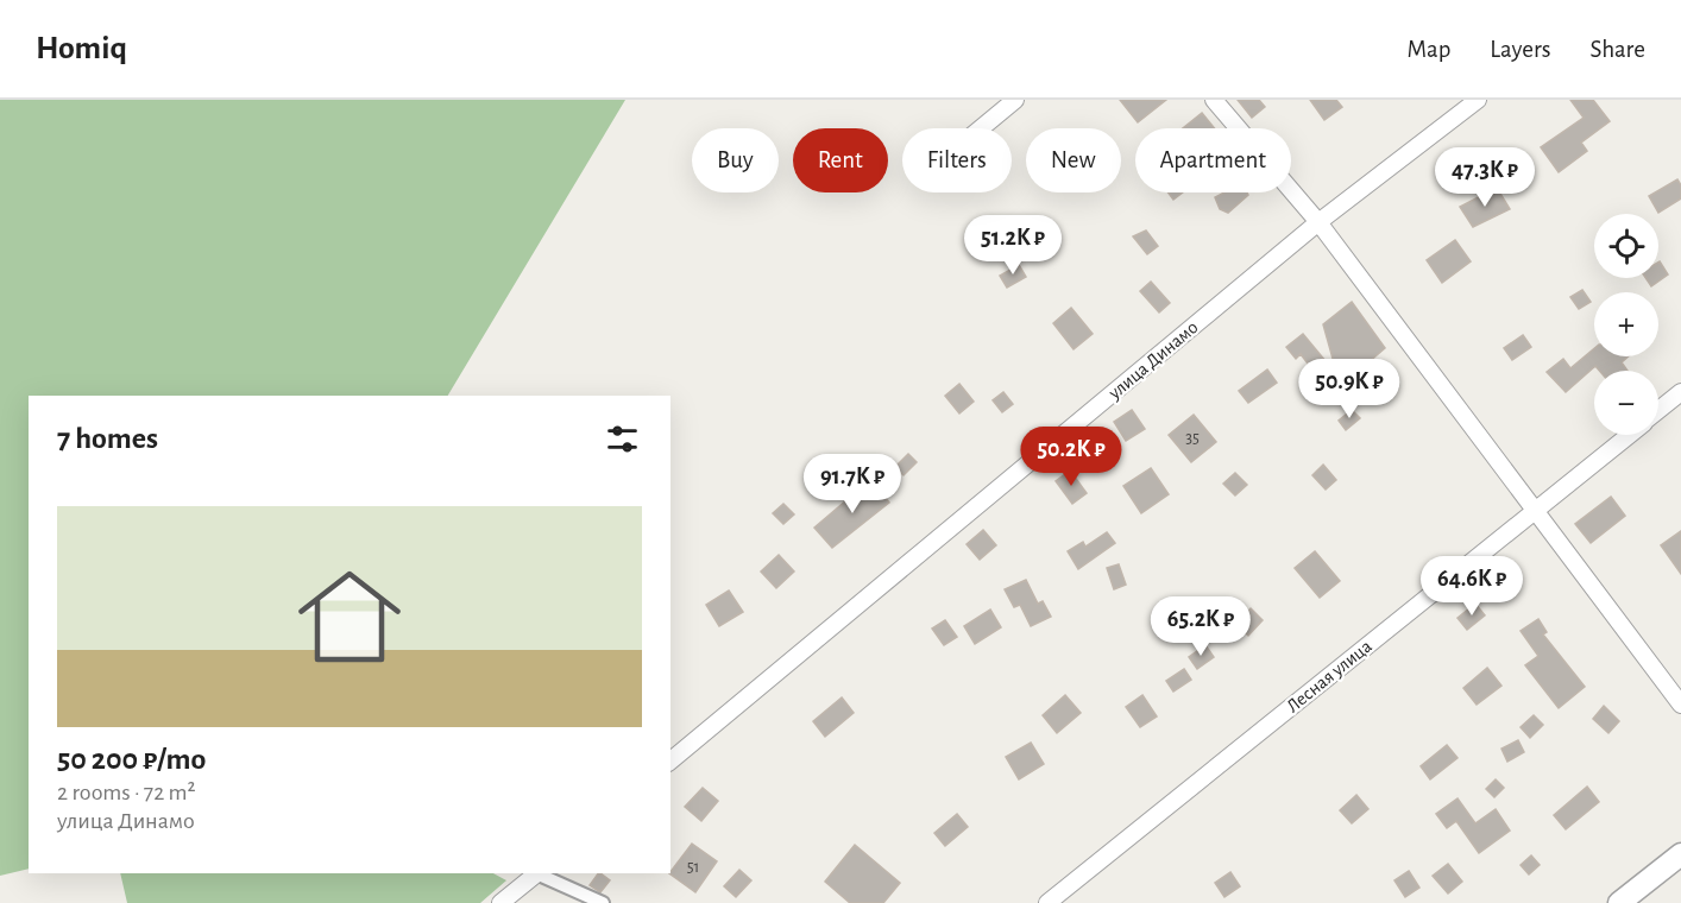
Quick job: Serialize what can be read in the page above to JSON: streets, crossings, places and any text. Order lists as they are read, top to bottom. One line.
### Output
{"streets":{"street":["улица Динамо","Лесная улица"]},"house_numbers":["35","51"],"page":{"header":"Homiq","nav":["Map","Layers","Share"],"chip":["Buy","Rent","Filters","New","Apartment"],"price":["47.3K ₽","51.2K ₽","50.9K ₽","50.2K ₽","91.7K ₽","64.6K ₽","65.2K ₽"],"map_buttons":["+","−"],"heading":"7 homes","list":[{"name":"50 200 ₽/mo","note":"2 rooms · 72 m² · улица Динамо"}]}}
